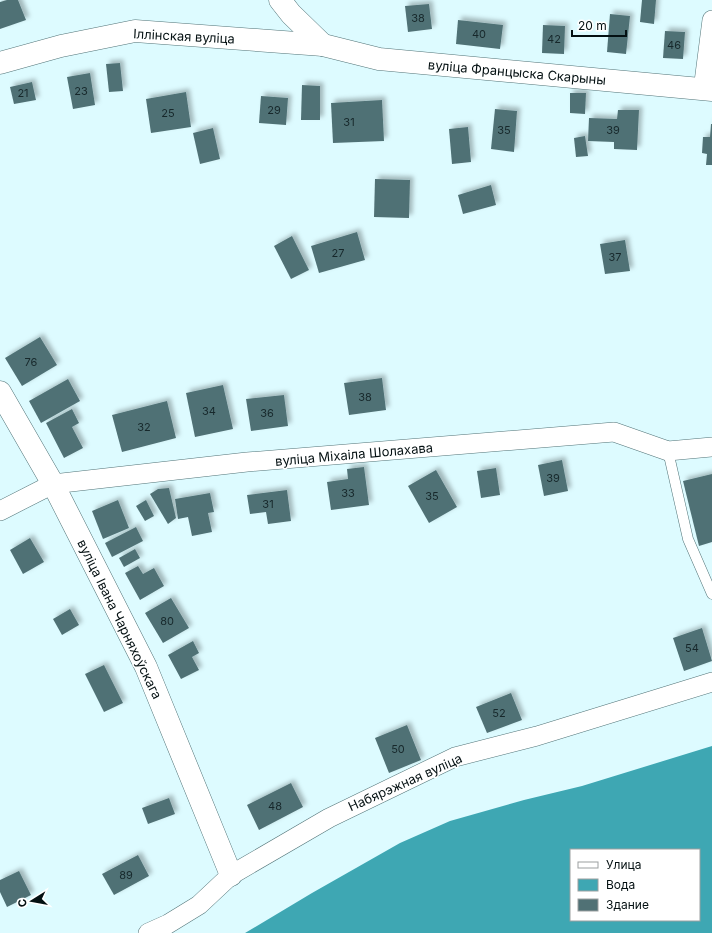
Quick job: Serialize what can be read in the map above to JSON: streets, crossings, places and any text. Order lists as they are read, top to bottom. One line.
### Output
{"streets":{"street":["Іллінская вуліца","вуліца Францыска Скарыны","вуліца Міхаіла Шолахава","вуліца Івана Чарняхоўскага","Набярэжная вуліца"]},"crossings":[["Іллінская вуліца","вуліца Францыска Скарыны"],["вуліца Міхаіла Шолахава","вуліца Івана Чарняхоўскага"],["вуліца Івана Чарняхоўскага","Набярэжная вуліца"]],"house_numbers":["38","40","42","46","23","21","29","25","31","35","39","27","37","76","38","34","36","32","39","33","35","31","80","54","52","50","48","89"],"legend":["Улица","Вода","Здание"],"scale_bar":"20 m","north":"left"}
